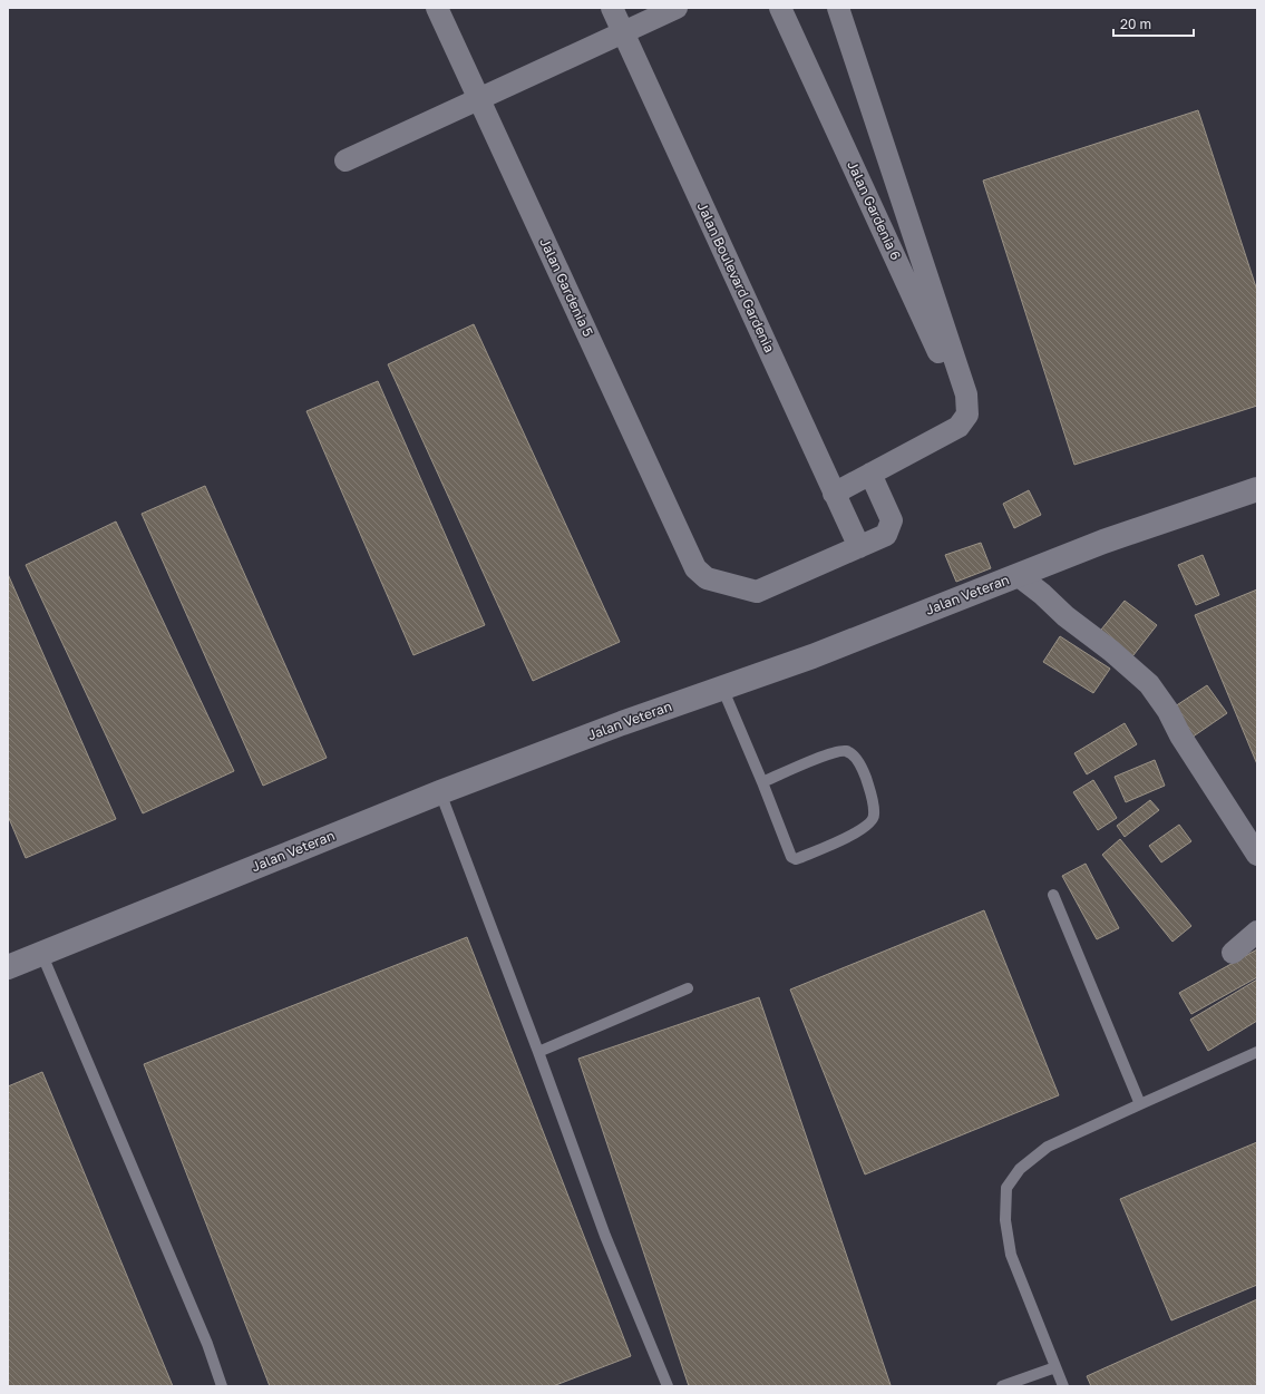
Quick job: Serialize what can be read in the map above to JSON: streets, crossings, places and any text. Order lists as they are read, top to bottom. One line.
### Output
{"streets":{"main road":["Jalan Veteran"],"street":["Jalan Gardenia 6","Jalan Boulevard Gardenia","Jalan Gardenia 5"]},"crossings":[["Jalan Boulevard Gardenia","Jalan Gardenia 5"]],"scale_bar":"20 m"}
